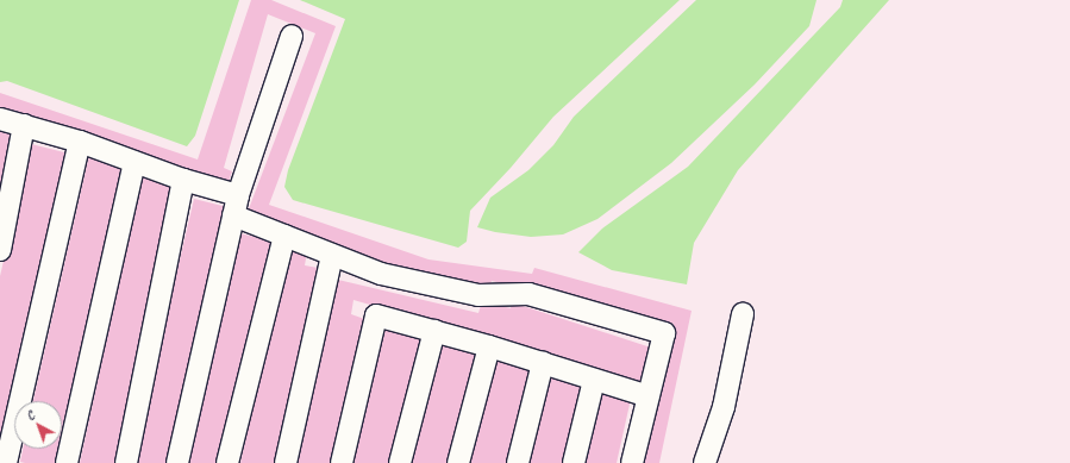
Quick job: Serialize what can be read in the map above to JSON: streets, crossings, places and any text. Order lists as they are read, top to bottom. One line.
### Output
{"north":"top left"}
